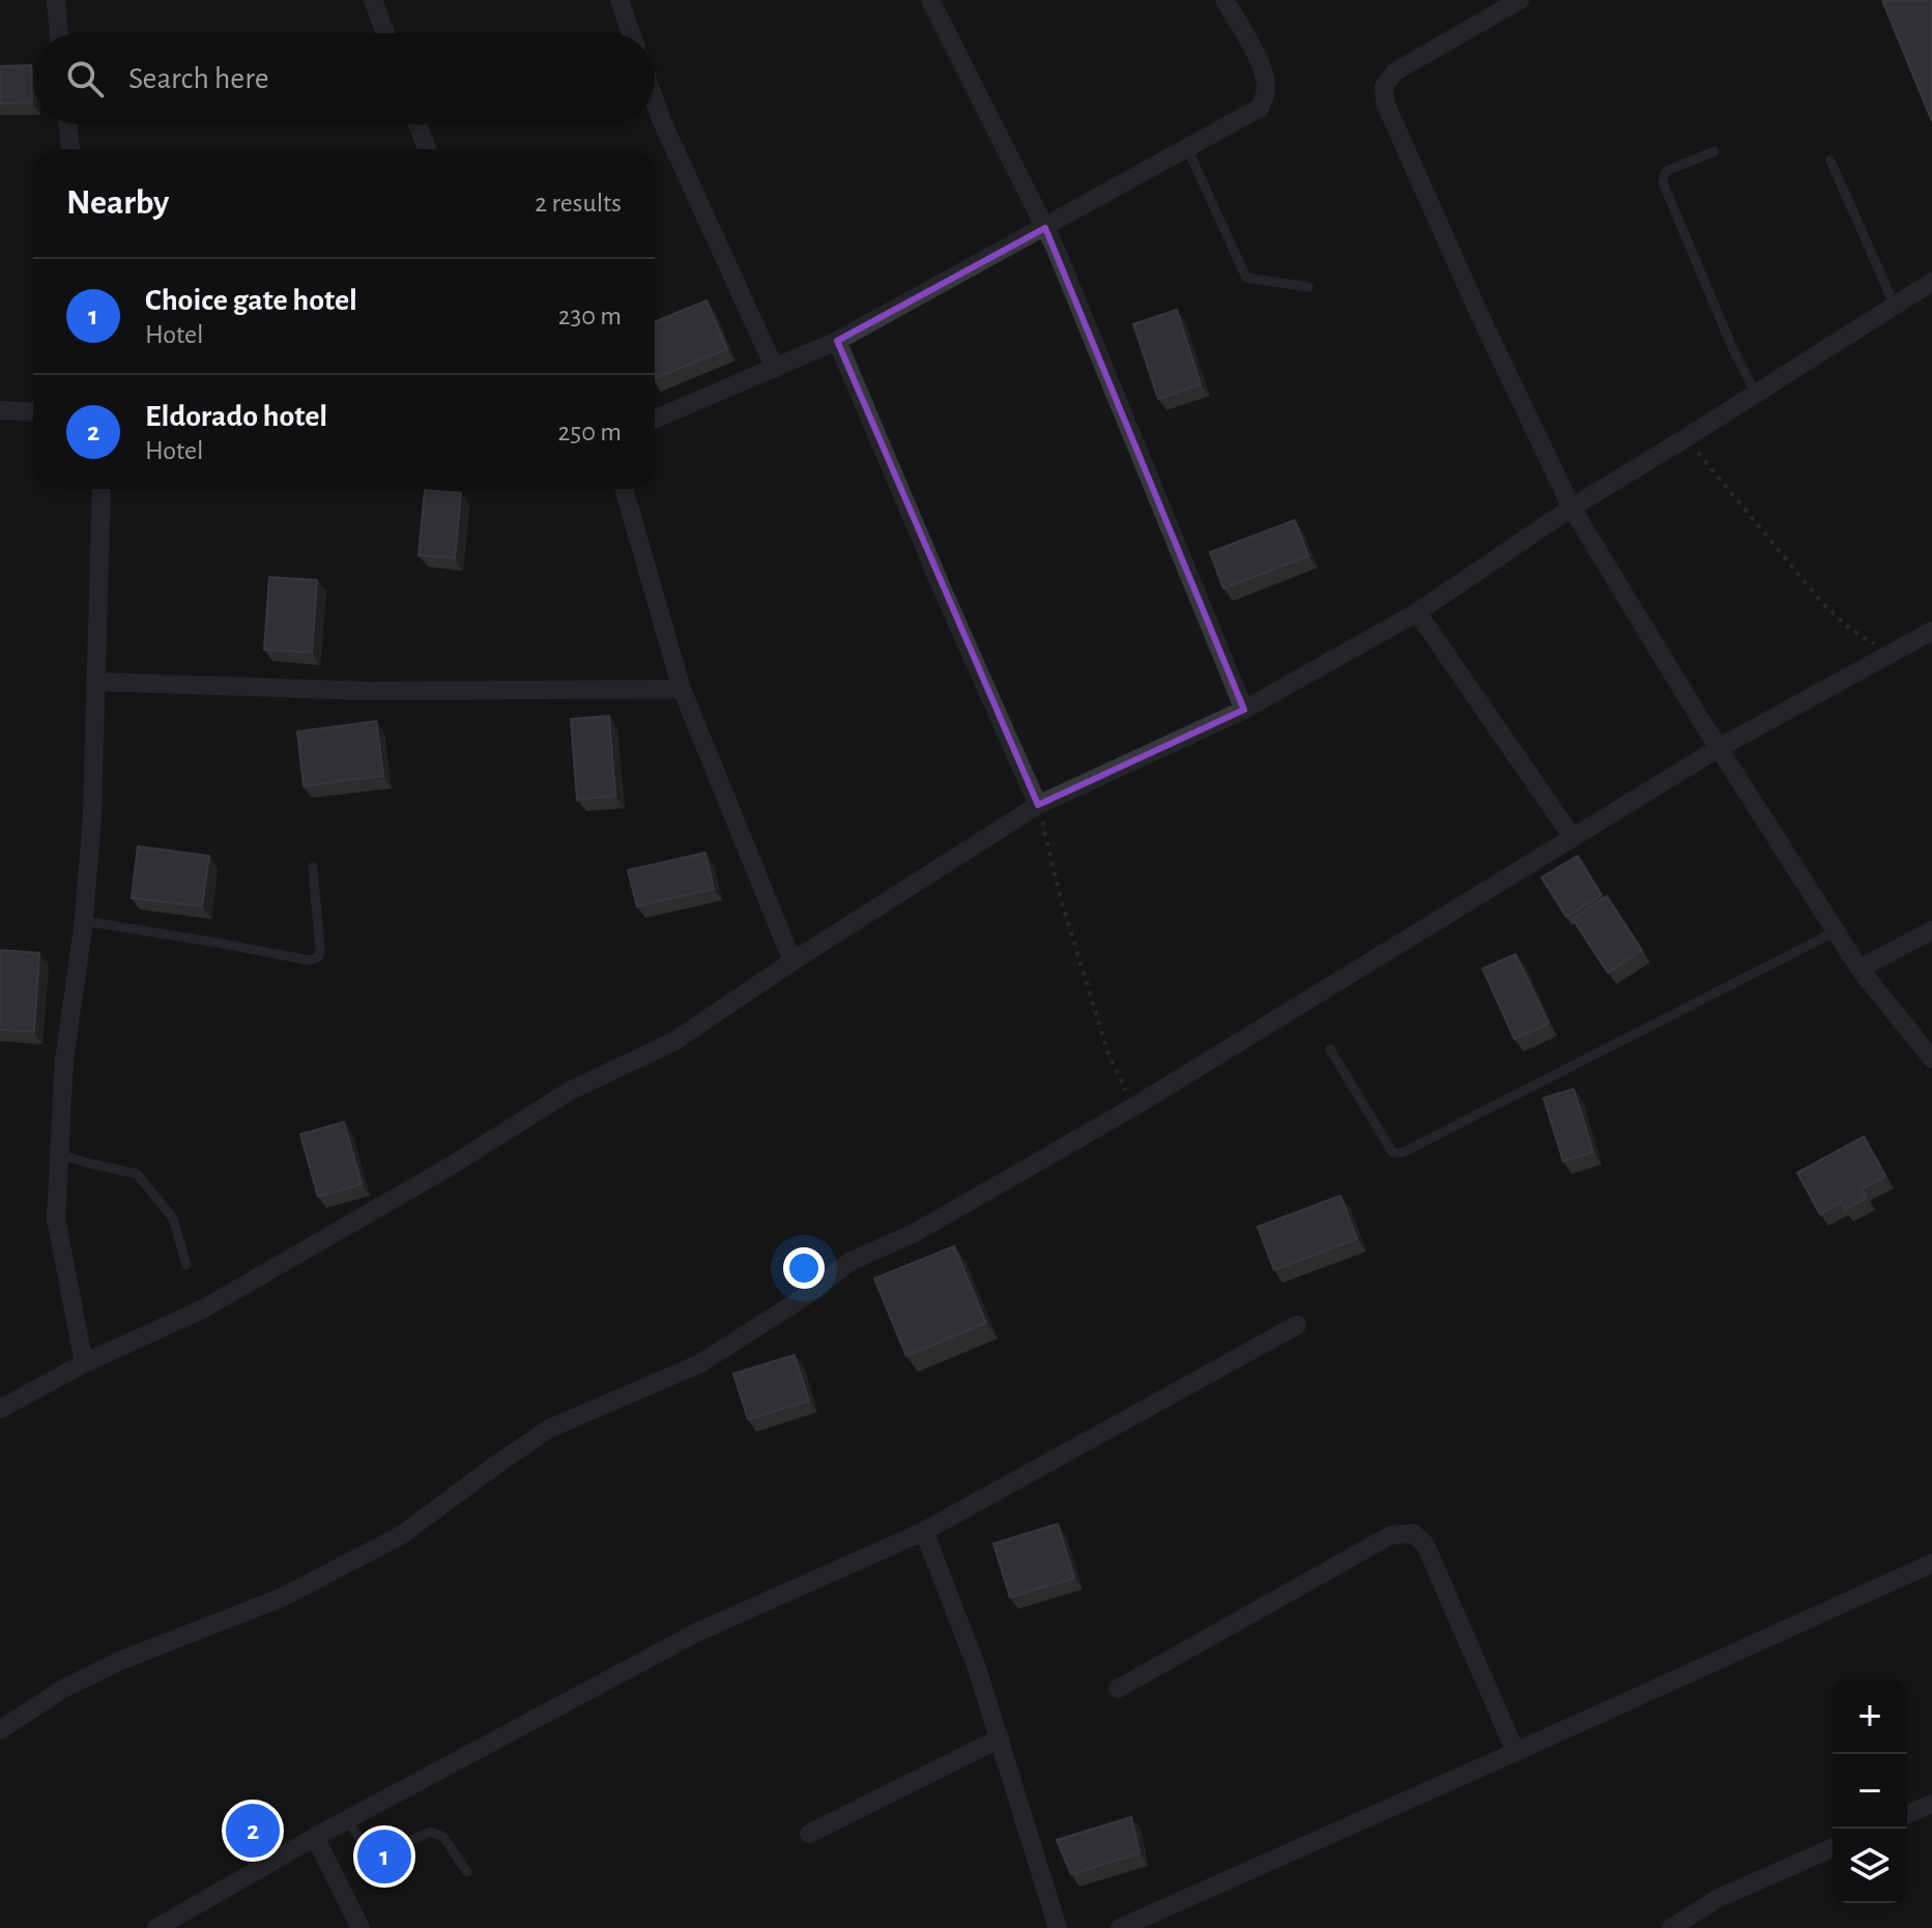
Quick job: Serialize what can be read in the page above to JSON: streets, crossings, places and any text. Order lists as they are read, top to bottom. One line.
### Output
{"page":{"search":"Search here","heading":["Nearby","2 results"],"list":[{"mark":"1","name":"Choice gate hotel","note":"Hotel","value":"230 m"},{"mark":"2","name":"Eldorado hotel","note":"Hotel","value":"250 m"}],"map_buttons":["+","−"],"pins":["2","1"]}}
